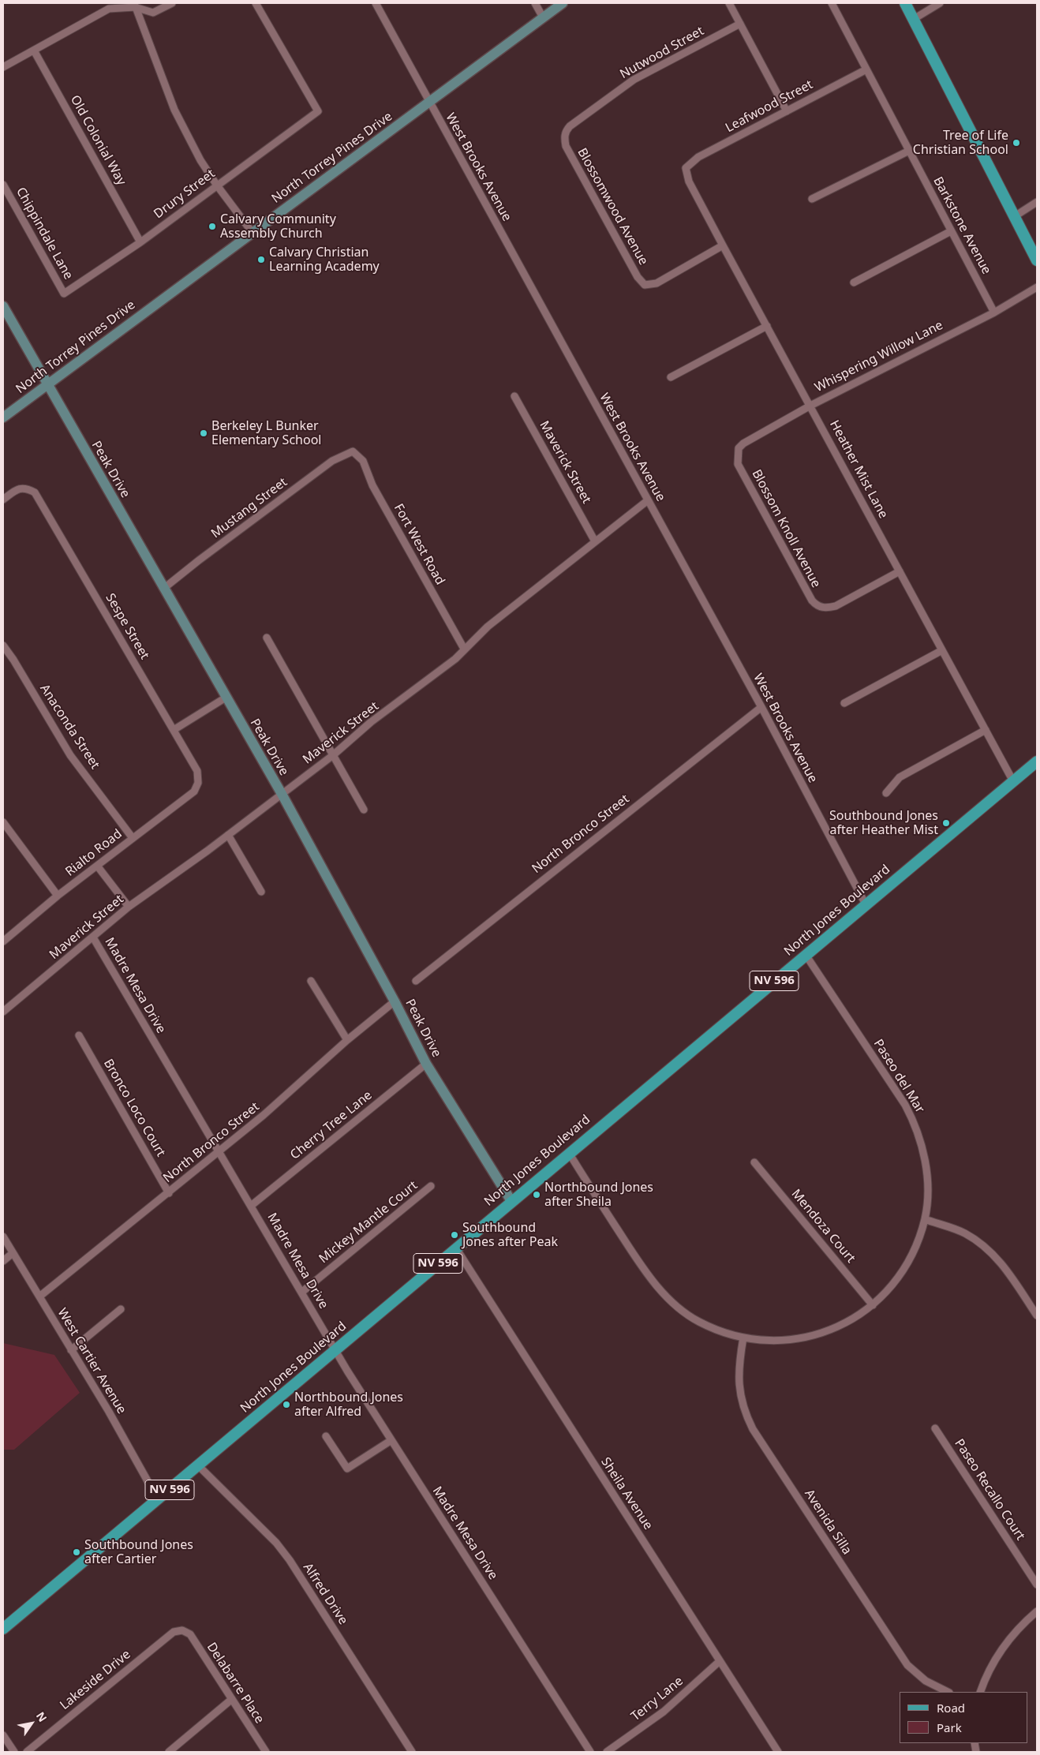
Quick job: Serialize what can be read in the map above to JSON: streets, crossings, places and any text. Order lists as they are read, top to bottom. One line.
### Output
{"streets":{"main road":["North Jones Boulevard","NV 596"],"street":["Nutwood Street","Leafwood Street","Old Colonial Way","North Torrey Pines Drive","West Brooks Avenue","Drury Street","Blossomwood Avenue","Barkstone Avenue","Chippindale Lane","Whispering Willow Lane","Maverick Street","Peak Drive","Heather Mist Lane","Mustang Street","Blossom Knoll Avenue","Fort West Road","Sespe Street","Anaconda Street","North Bronco Street","Rialto Road","Madre Mesa Drive","Paseo del Mar","Bronco Loco Court","Cherry Tree Lane","Mickey Mantle Court","Mendoza Court","West Cartier Avenue","Paseo Recallo Court","Sheila Avenue","Avenida Silla","Alfred Drive","Lakeside Drive","Delabarre Place","Terry Lane"]},"crossings":[["Nutwood Street","Blossomwood Avenue"],["Leafwood Street","Barkstone Avenue"],["Leafwood Street","Heather Mist Lane"],["Old Colonial Way","Drury Street"],["North Torrey Pines Drive","West Brooks Avenue"],["North Torrey Pines Drive","Peak Drive"],["West Brooks Avenue","Maverick Street"],["West Brooks Avenue","North Bronco Street"],["West Brooks Avenue","North Jones Boulevard"],["Drury Street","Chippindale Lane"],["Blossomwood Avenue","Heather Mist Lane"],["Barkstone Avenue","Whispering Willow Lane"],["Whispering Willow Lane","Heather Mist Lane"],["Whispering Willow Lane","Blossom Knoll Avenue"],["Maverick Street","Peak Drive"],["Maverick Street","Fort West Road"],["Maverick Street","Madre Mesa Drive"],["Peak Drive","Mustang Street"],["Peak Drive","North Bronco Street"],["Peak Drive","North Jones Boulevard"],["Peak Drive","Cherry Tree Lane"],["Heather Mist Lane","Blossom Knoll Avenue"],["Heather Mist Lane","North Jones Boulevard"],["Mustang Street","Fort West Road"],["Sespe Street","Rialto Road"],["Anaconda Street","Rialto Road"],["North Bronco Street","Madre Mesa Drive"],["North Bronco Street","Bronco Loco Court"],["North Bronco Street","West Cartier Avenue"],["North Jones Boulevard","Madre Mesa Drive"],["North Jones Boulevard","Paseo del Mar"],["North Jones Boulevard","West Cartier Avenue"],["North Jones Boulevard","Sheila Avenue"],["North Jones Boulevard","Alfred Drive"],["Madre Mesa Drive","Cherry Tree Lane"],["Madre Mesa Drive","Mickey Mantle Court"],["Paseo del Mar","Mendoza Court"],["Paseo del Mar","Avenida Silla"],["Sheila Avenue","Terry Lane"],["Lakeside Drive","Delabarre Place"]],"places":["Tree of Life Christian School","Calvary Community Assembly Church","Calvary Christian Learning Academy","Berkeley L Bunker Elementary School","Southbound Jones after Heather Mist","Northbound Jones after Sheila","Southbound Jones after Peak","Northbound Jones after Alfred","Southbound Jones after Cartier"],"legend":["Road","Park"],"north":"top right"}
